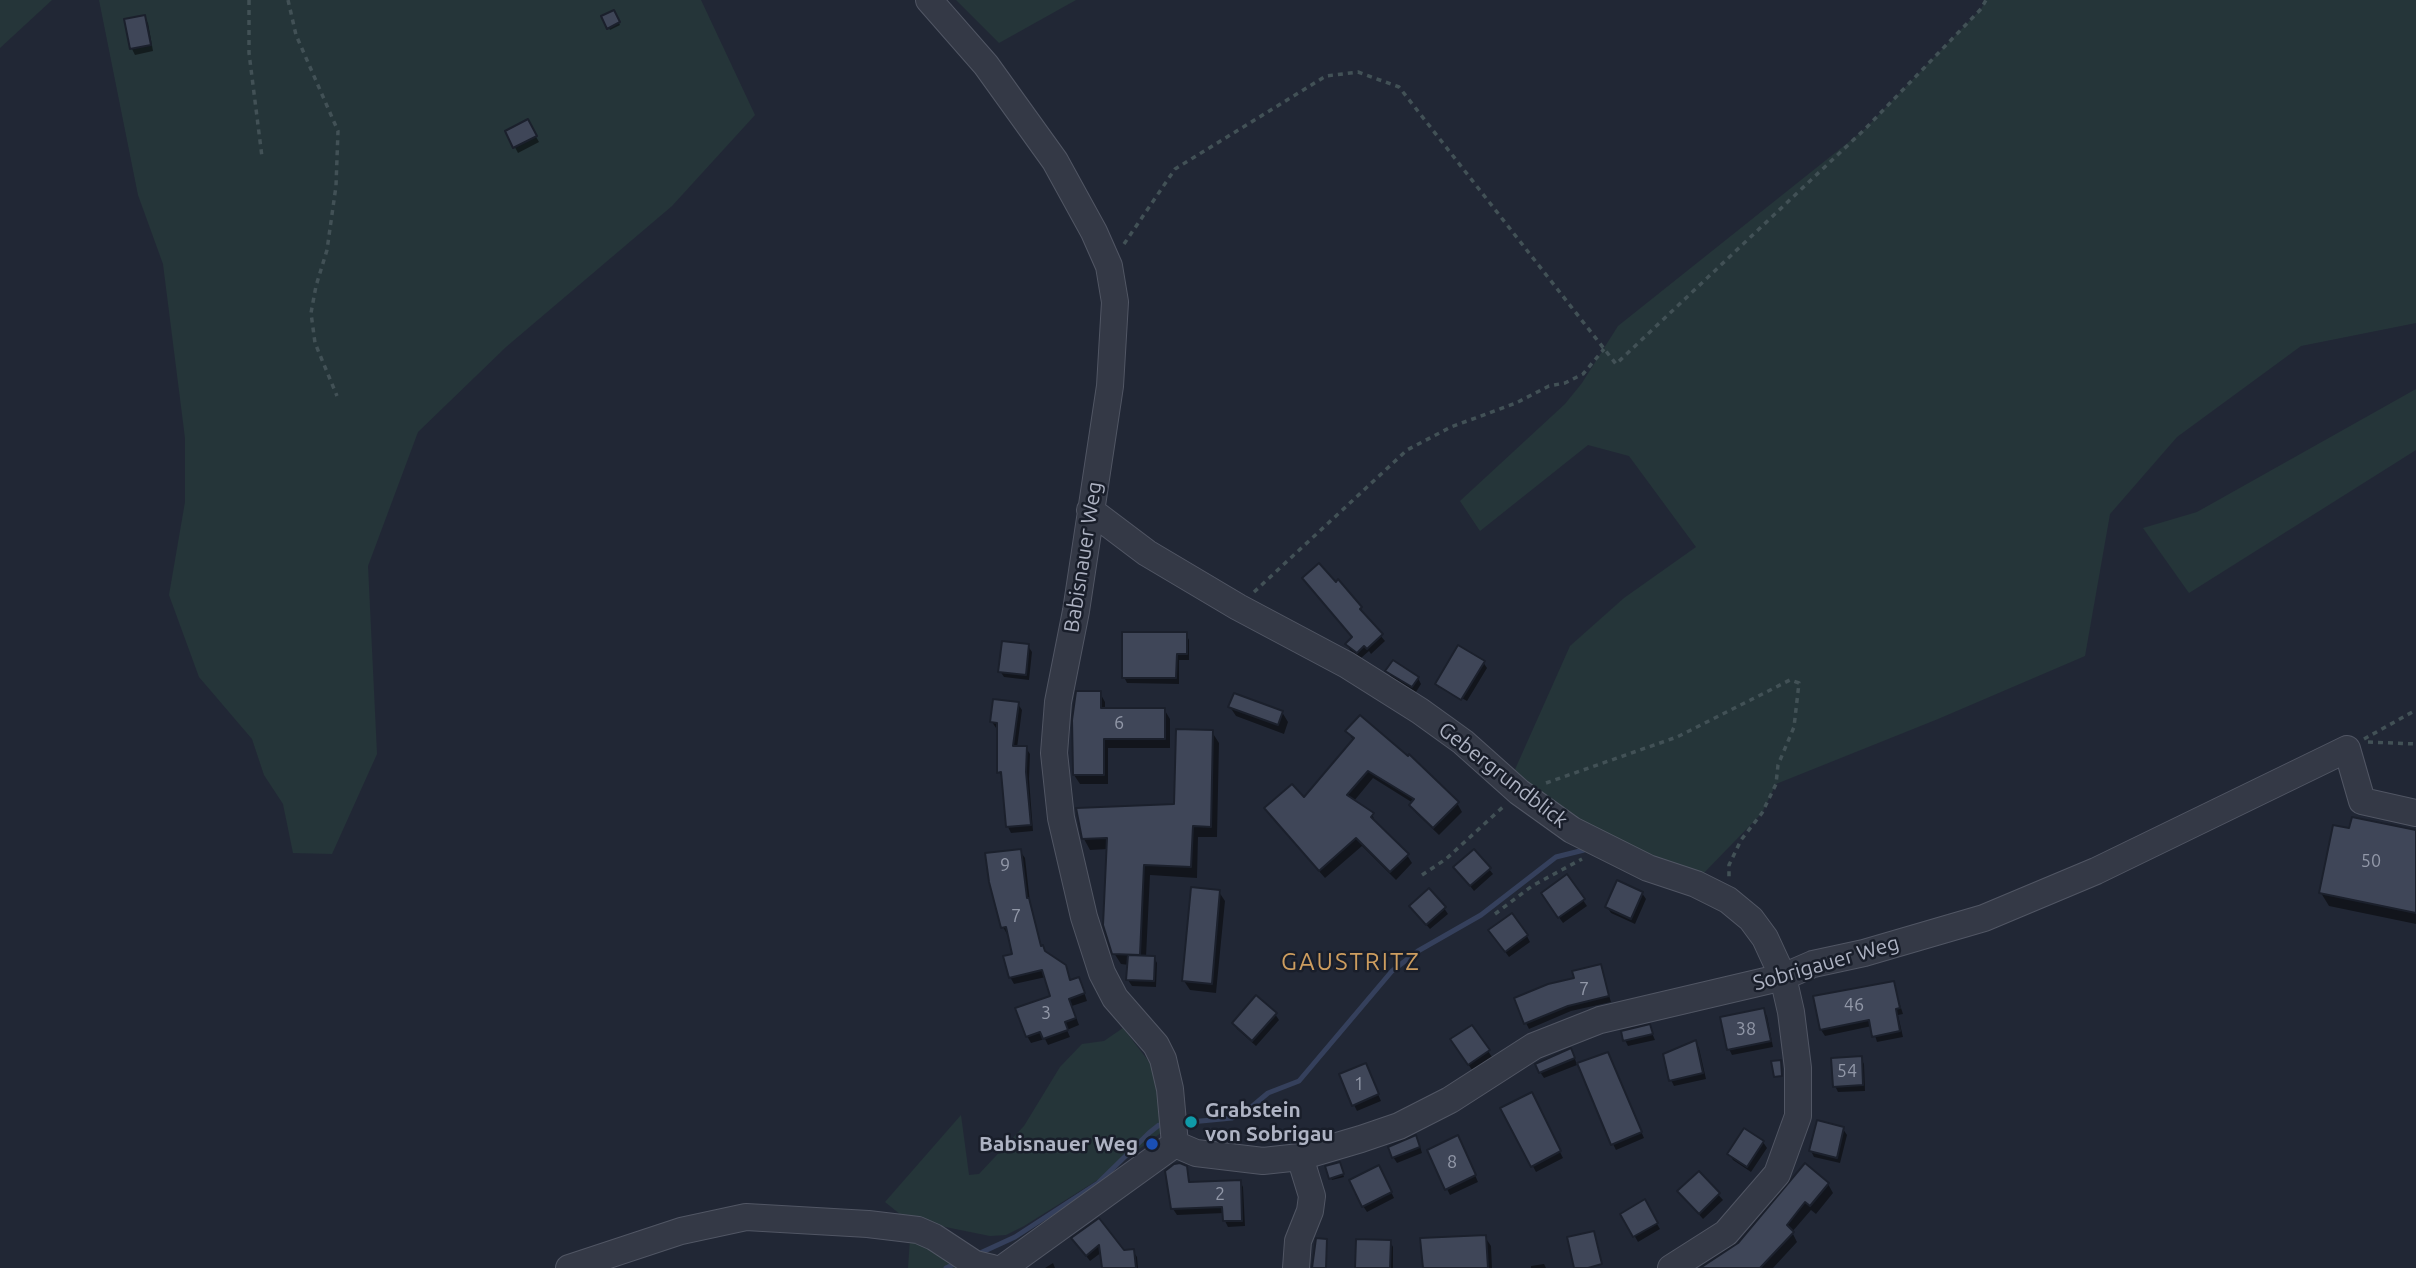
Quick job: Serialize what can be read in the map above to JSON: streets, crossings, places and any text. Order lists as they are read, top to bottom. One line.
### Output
{"streets":{"street":["Babisnauer Weg","Gebergrundblick","Sobrigauer Weg"]},"crossings":[["Babisnauer Weg","Gebergrundblick"],["Gebergrundblick","Sobrigauer Weg"]],"districts":["GAUSTRITZ"],"places":["Grabstein von Sobrigau","Babisnauer Weg"],"house_numbers":["6","50","9","7","7","46","3","38","54","1","8","2"]}
